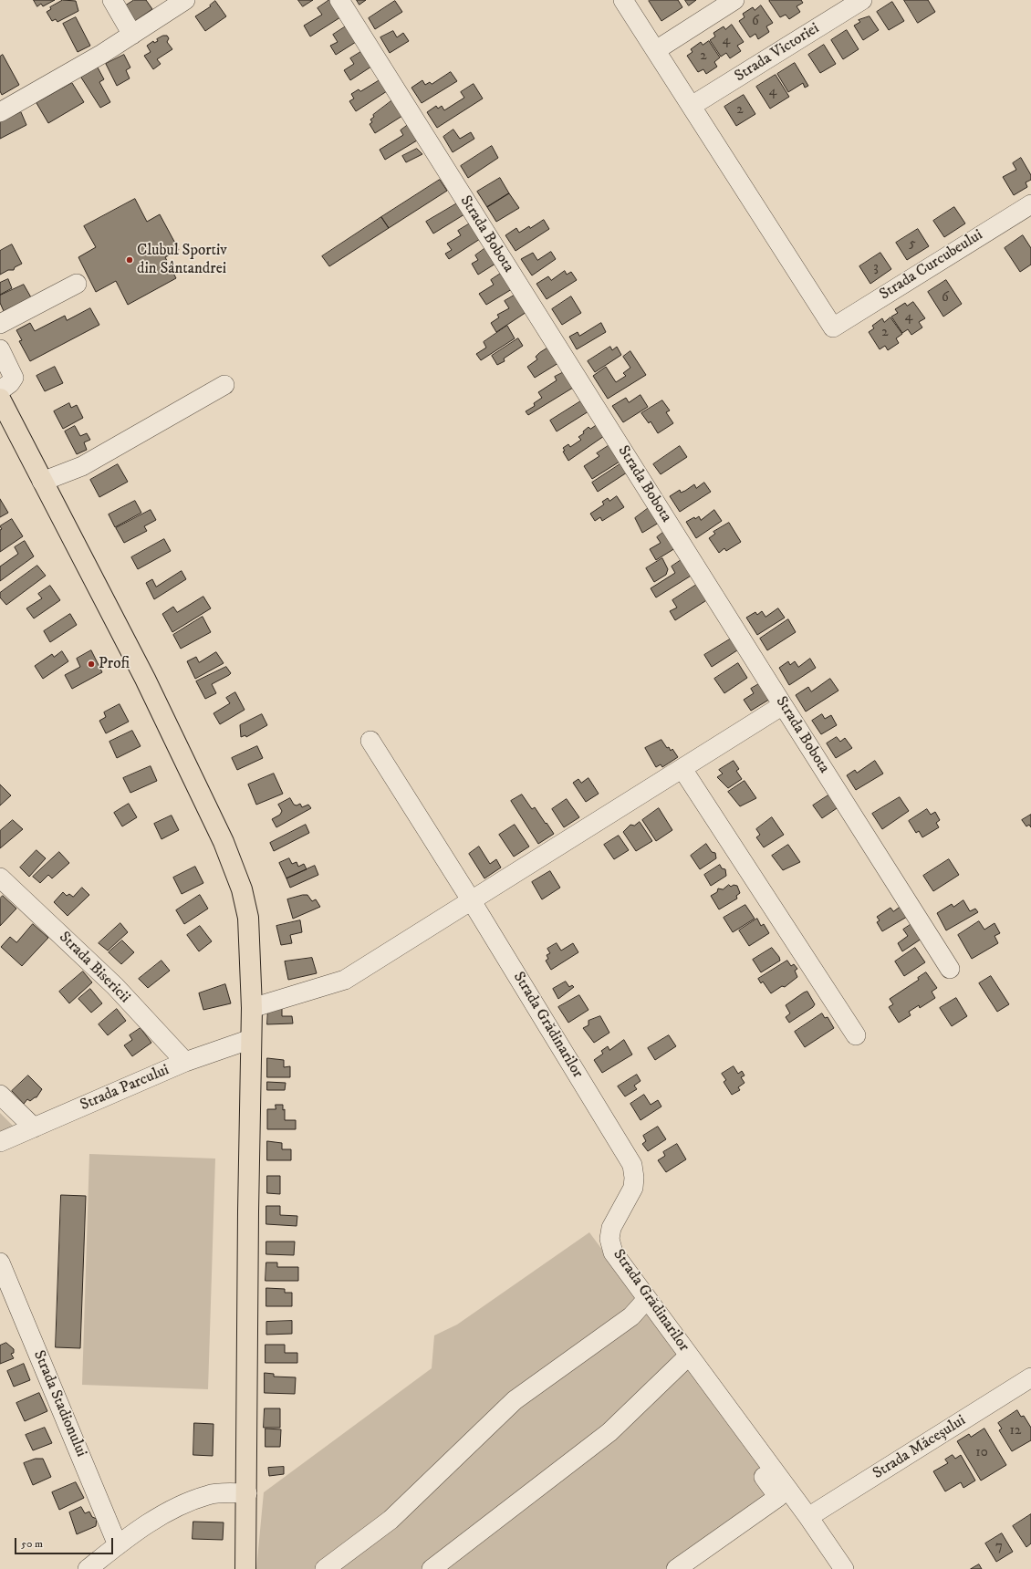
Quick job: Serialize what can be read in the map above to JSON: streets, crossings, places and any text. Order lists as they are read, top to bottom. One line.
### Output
{"streets":{"street":["Strada Victoriei","Strada Bobota","Strada Curcubeului","Strada Bisericii","Strada Grădinarilor","Strada Parcului","Strada Stadionului","Strada Măceșului"]},"crossings":[["Strada Victoriei","Strada Curcubeului"],["Strada Bisericii","Strada Parcului"],["Strada Grădinarilor","Strada Măceșului"]],"places":["Clubul Sportiv din Sântandrei","Profi"],"house_numbers":["6","4","2","4","2","5","3","6","4","2","12","10","7"],"scale_bar":"50 m"}
